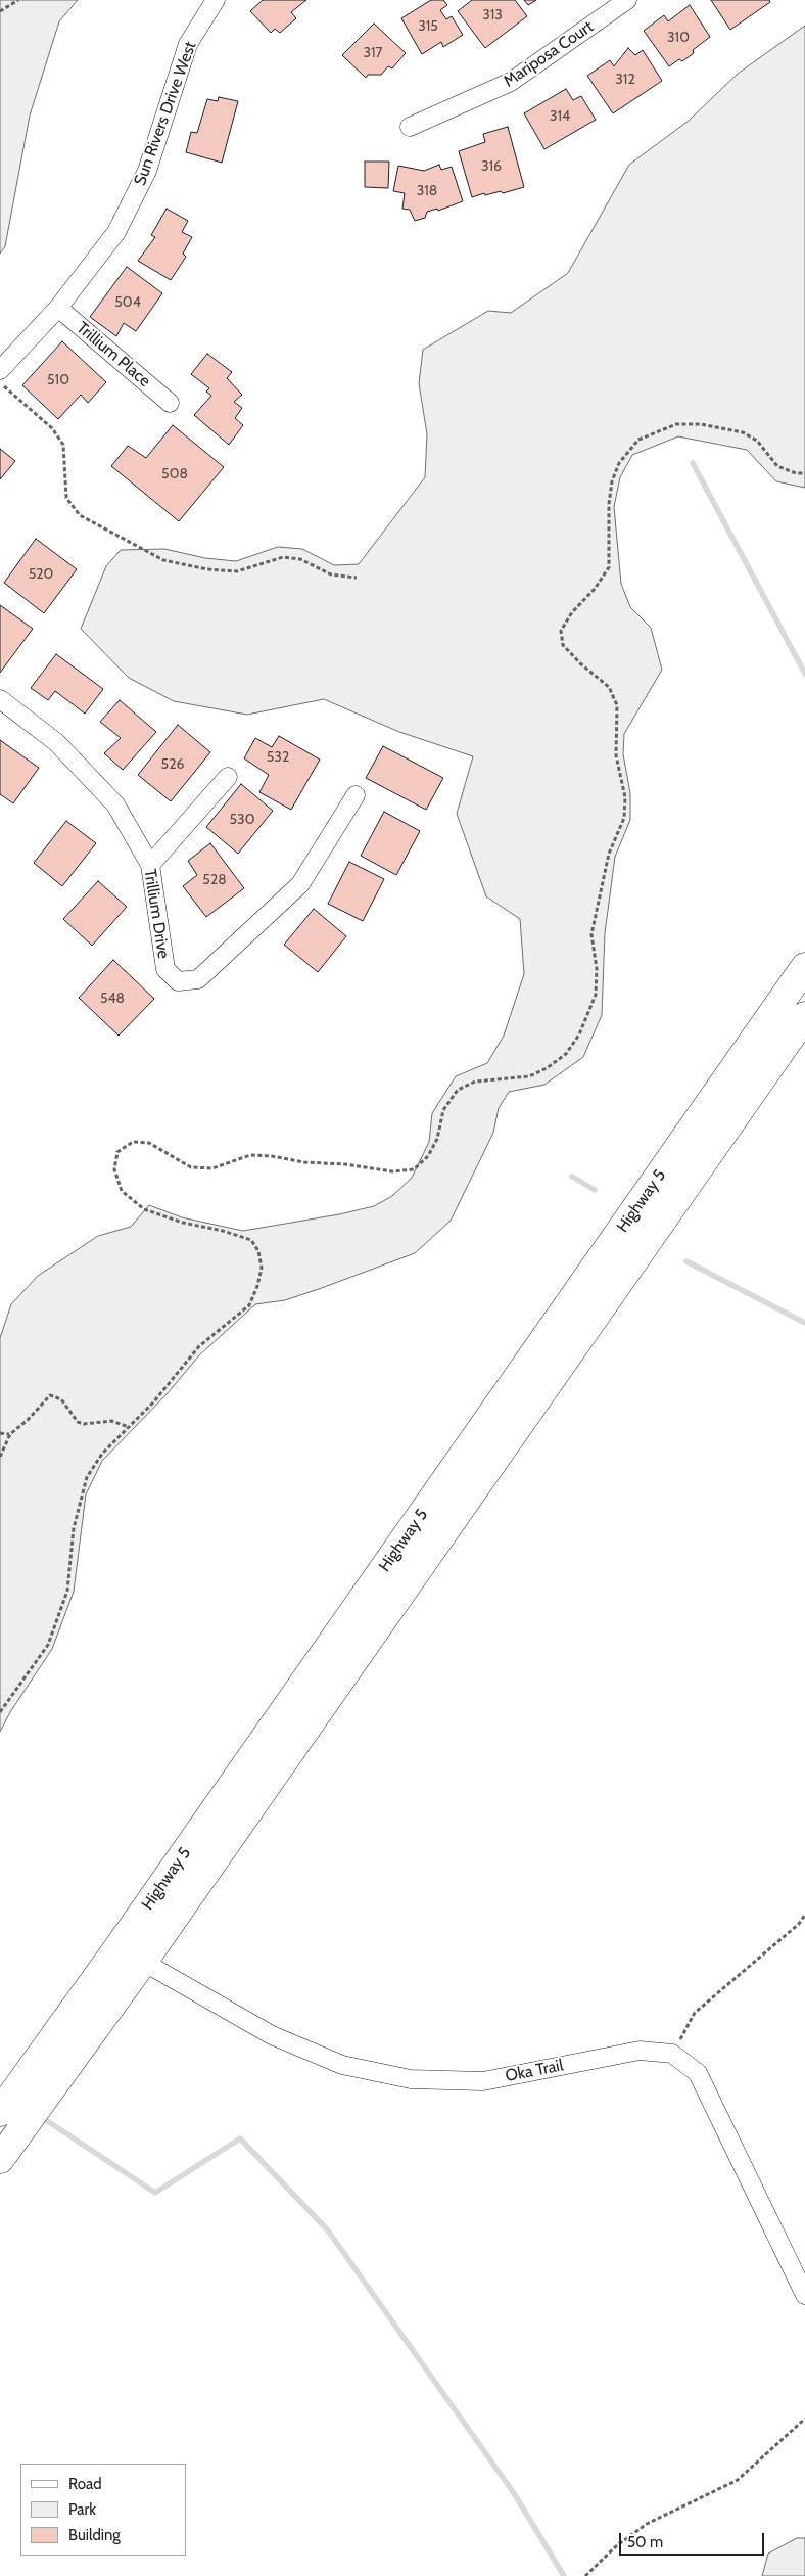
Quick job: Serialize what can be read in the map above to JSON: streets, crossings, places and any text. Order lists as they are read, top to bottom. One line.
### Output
{"streets":{"highway":["Highway 5"],"street":["Mariposa Court","Sun Rivers Drive West","Trillium Place","Trillium Drive","Oka Trail"]},"crossings":[["Sun Rivers Drive West","Trillium Place"],["Highway 5","Oka Trail"]],"house_numbers":["313","315","310","317","312","314","316","318","504","510","508","520","532","526","530","528","548"],"legend":["Road","Park","Building"],"scale_bar":"50 m"}
